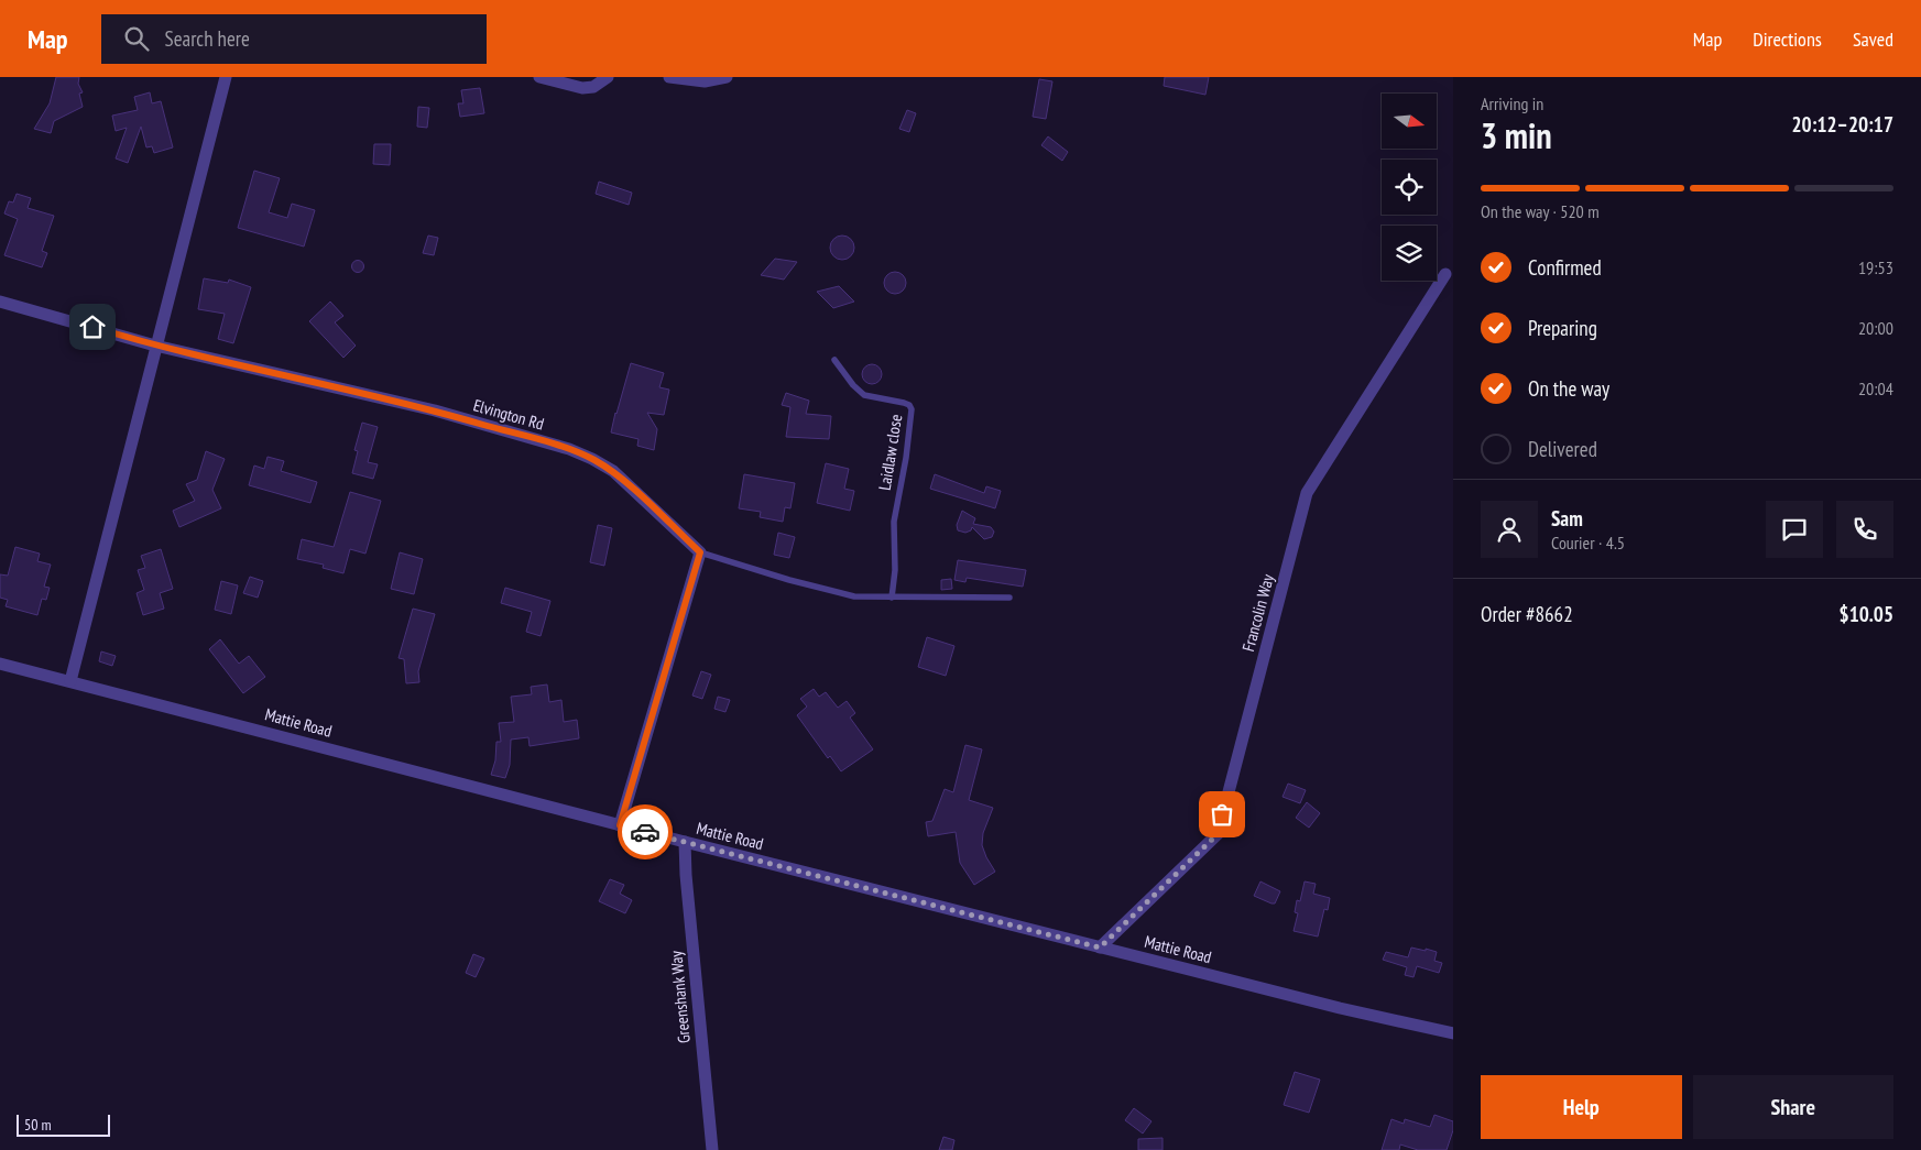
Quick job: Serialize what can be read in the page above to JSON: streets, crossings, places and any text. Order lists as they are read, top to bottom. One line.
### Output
{"streets":{"street":["Elvington Rd","Francolin Way","Mattie Road","Greenshank Way"],"lane":["Laidlaw close"]},"crossings":[["Francolin Way","Mattie Road"],["Mattie Road","Greenshank Way"]],"scale_bar":"50 m","north":"right","page":{"header":"Map","search":"Search here","nav":["Map","Directions","Saved"],"heading":["3 min","Arriving in","20:12–20:17"],"panel":["Sam","Courier · 4.5","Order #8662","$10.05"],"bar":"On the way · 520 m","list":[["Confirmed","19:53"],["Preparing","20:00"],["On the way","20:04"],"Delivered"],"buttons":["Help","Share"],"scale":"50 m"}}
